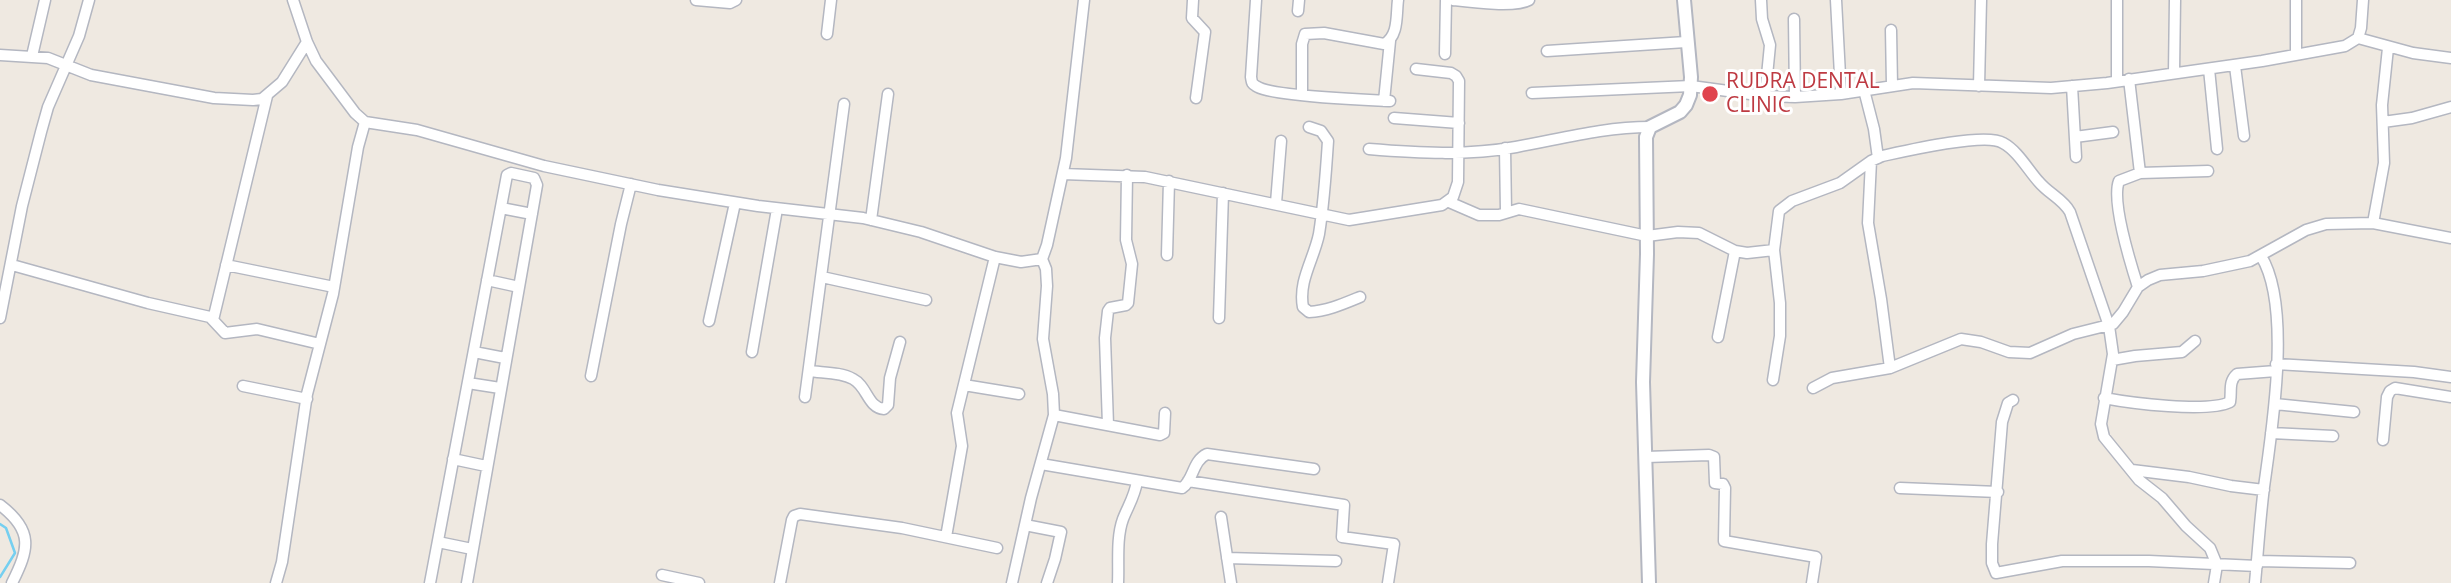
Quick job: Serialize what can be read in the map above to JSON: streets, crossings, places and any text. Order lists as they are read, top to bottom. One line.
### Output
{"places":["RUDRA DENTAL CLINIC"]}
